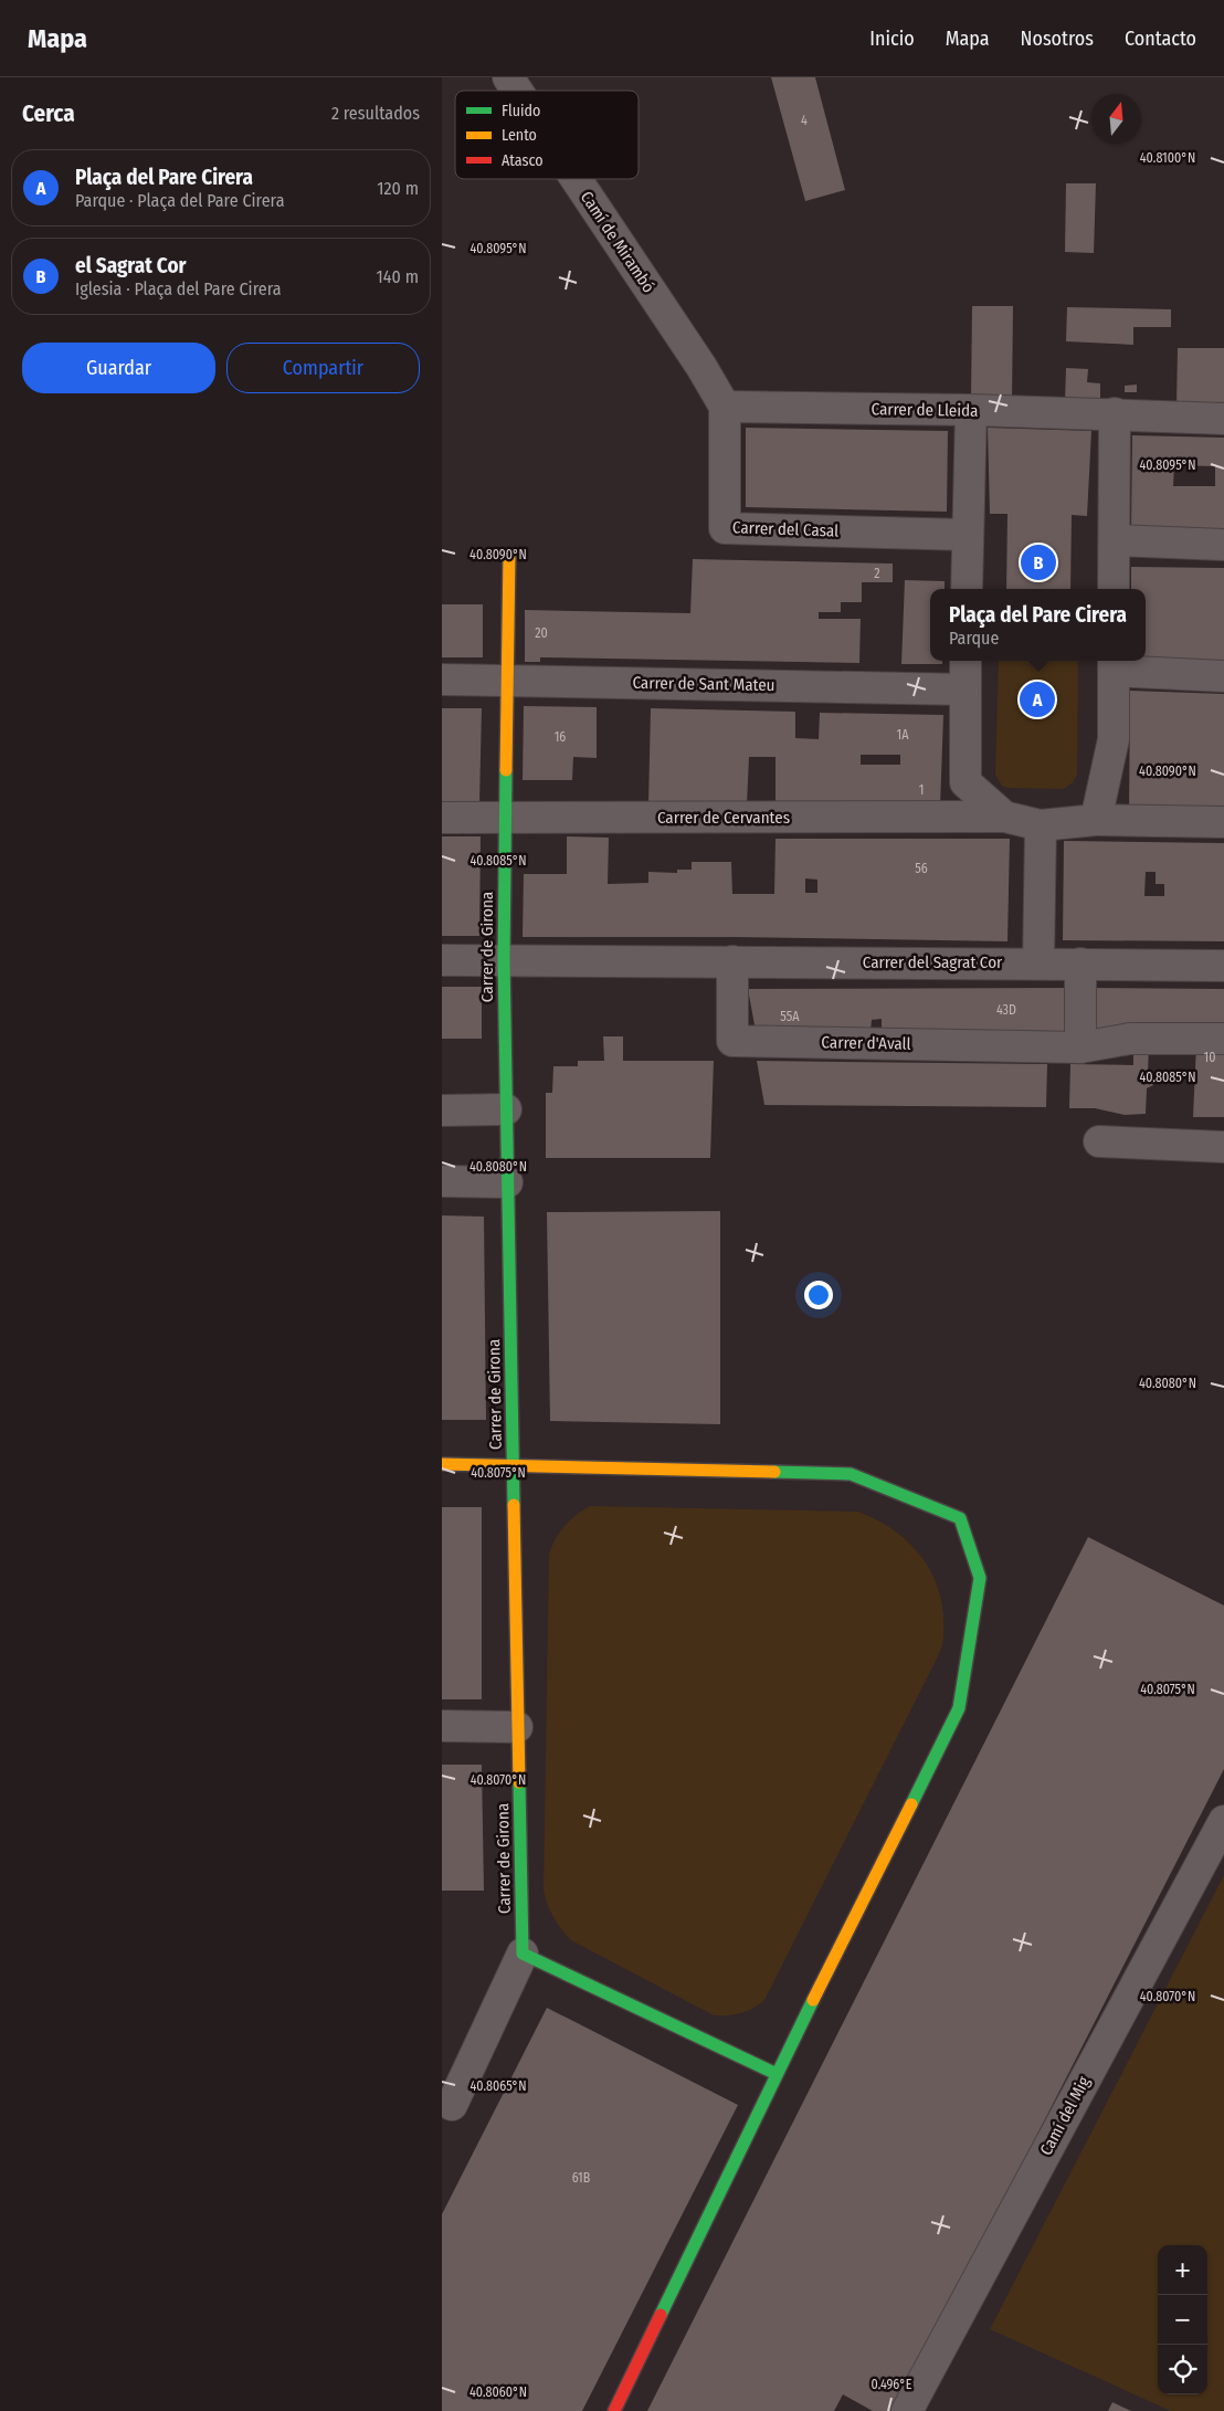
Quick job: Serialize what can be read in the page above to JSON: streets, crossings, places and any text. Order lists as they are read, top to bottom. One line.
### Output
{"streets":{"street":["Camí de Mirambó","Carrer de Lleida","Carrer del Casal","Carrer de Sant Mateu","Carrer de Cervantes","Carrer de Girona","Carrer del Sagrat Cor","Carrer d'Avall","Camí del Mig"]},"crossings":[["Camí de Mirambó","Carrer de Lleida"],["Camí de Mirambó","Carrer del Casal"],["Carrer de Lleida","Carrer del Casal"],["Carrer de Sant Mateu","Carrer de Girona"],["Carrer de Cervantes","Carrer de Girona"],["Carrer de Girona","Carrer del Sagrat Cor"],["Carrer del Sagrat Cor","Carrer d'Avall"]],"house_numbers":["4","2","20","1A","16","1","56","43D","55A","10","61B"],"legend":["Fluido","Lento","Atasco"],"north":"top","page":{"header":"Mapa","nav":["Inicio","Mapa","Nosotros","Contacto"],"heading":["Cerca","2 resultados"],"list":[{"mark":"A","name":"Plaça del Pare Cirera","note":"Parque · Plaça del Pare Cirera","value":"120 m"},{"mark":"B","name":"el Sagrat Cor","note":"Iglesia · Plaça del Pare Cirera","value":"140 m"}],"buttons":["Guardar","Compartir"],"pins":["B","A"],"popup":["Plaça del Pare Cirera","Parque"],"map_buttons":["+","−"]},"coordinates":["40.8100°N","40.8095°N","40.8090°N","40.8085°N","40.8080°N","40.8075°N","40.8070°N","40.8065°N","0.496°E","40.8060°N"]}
